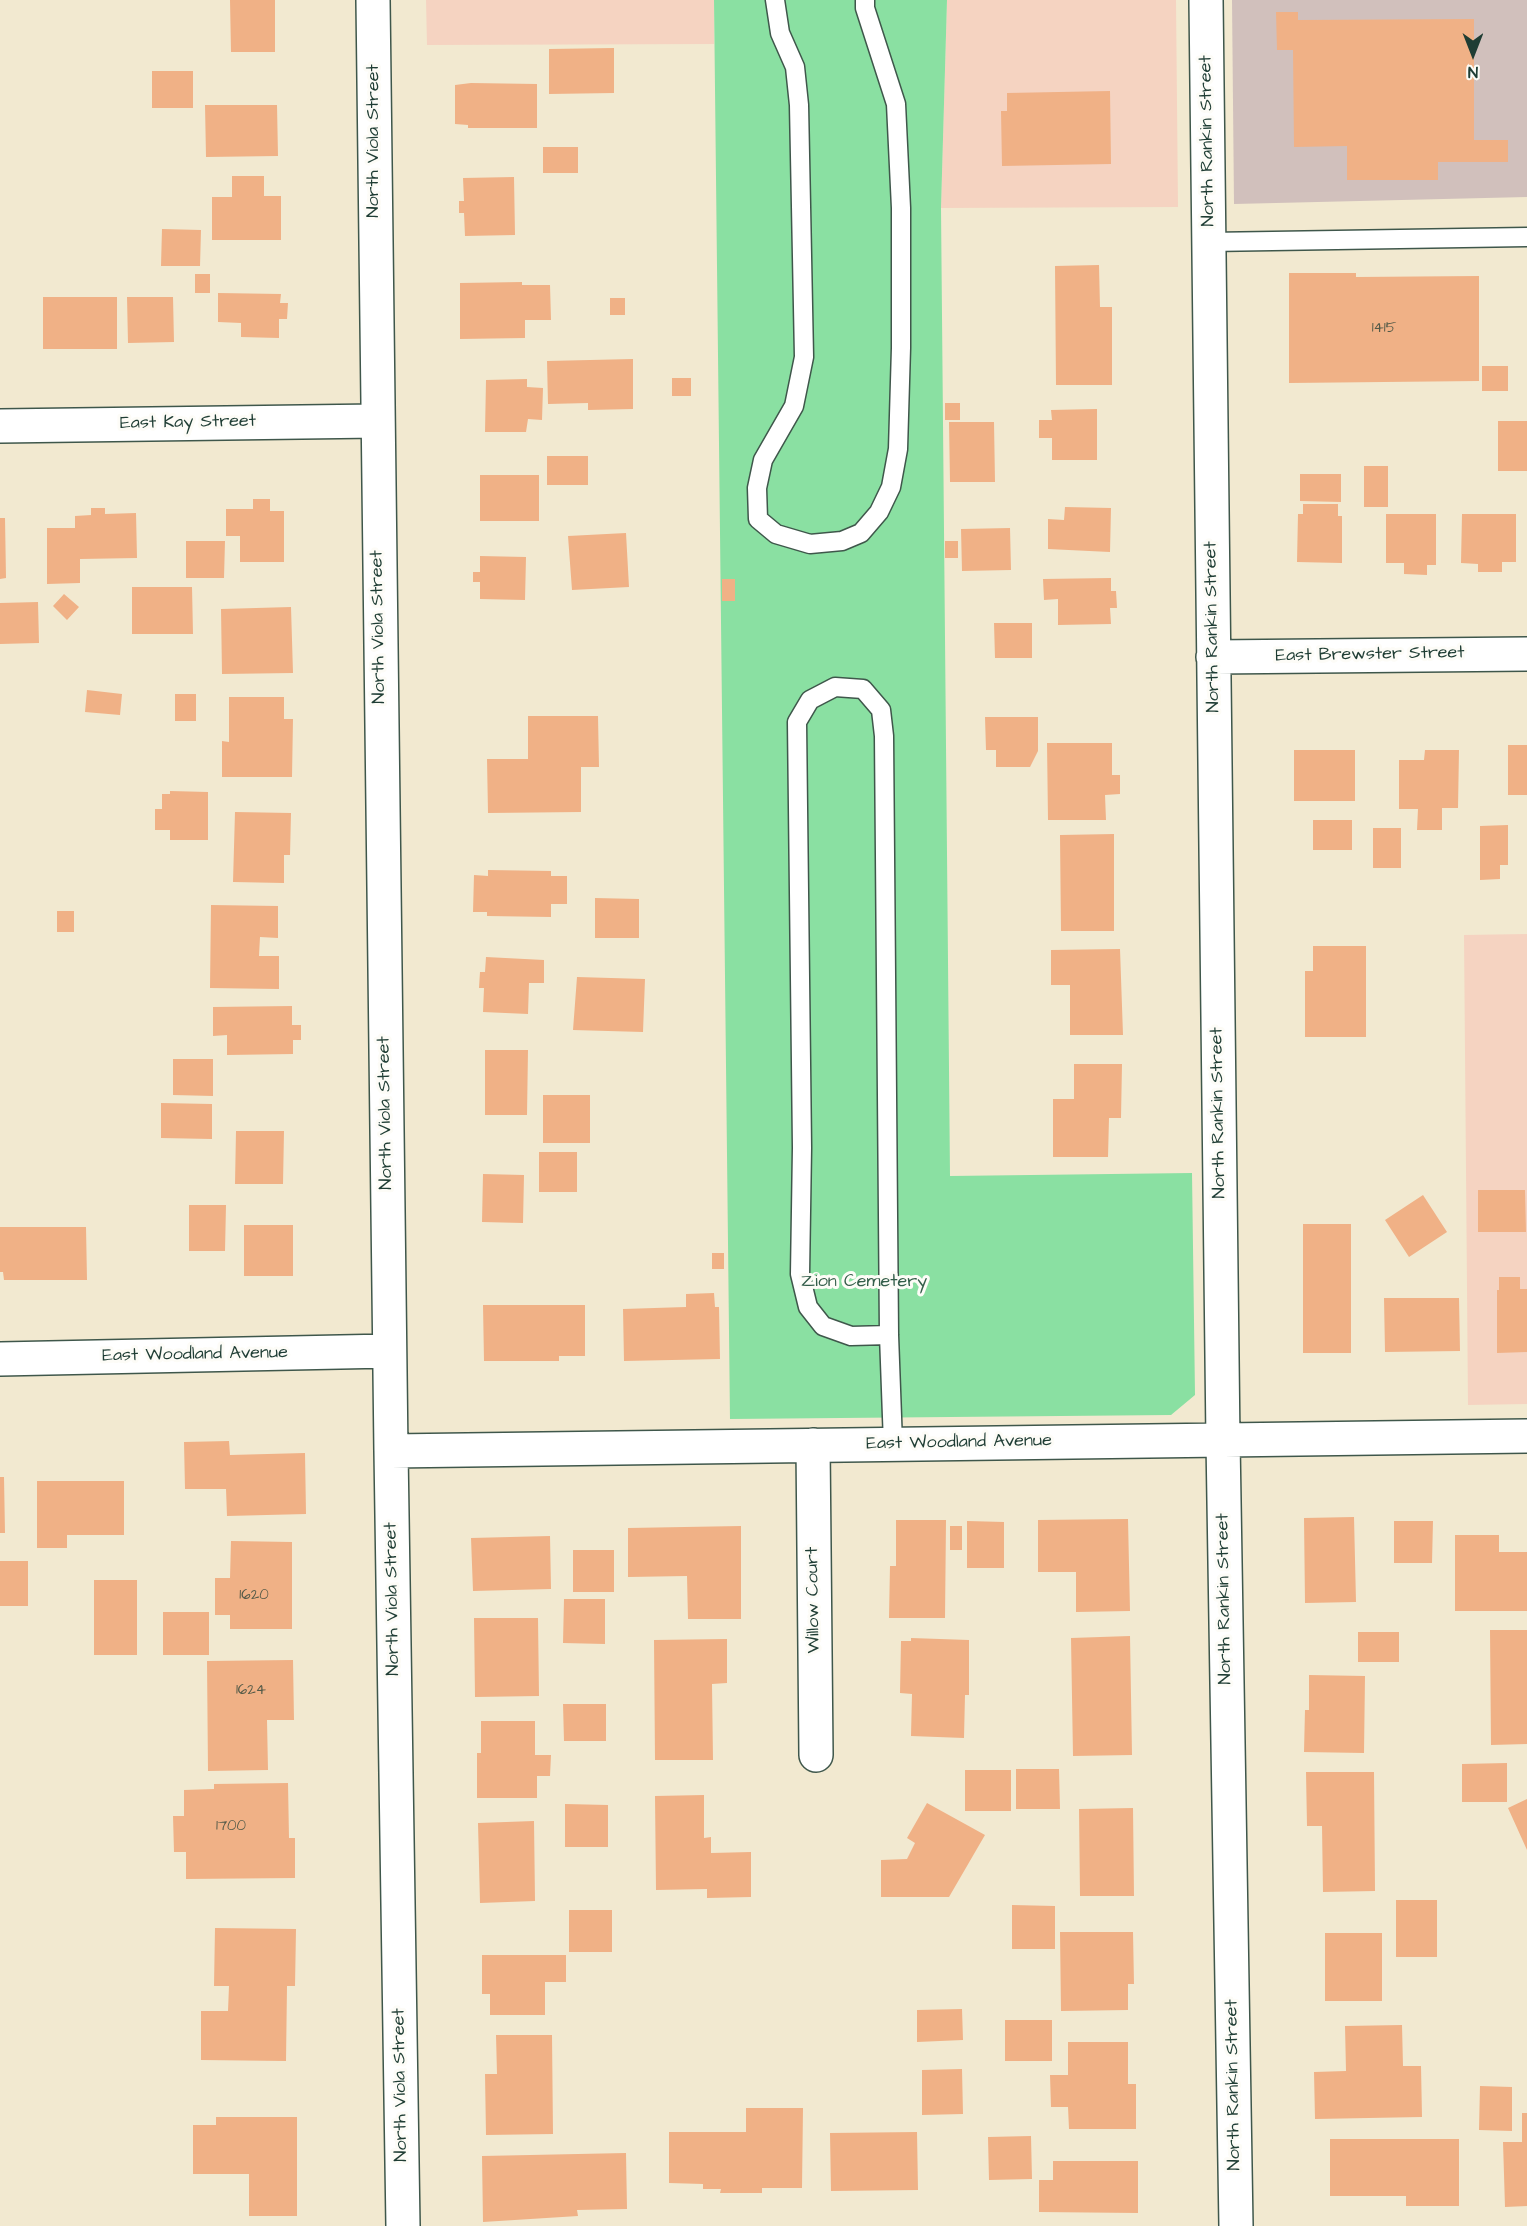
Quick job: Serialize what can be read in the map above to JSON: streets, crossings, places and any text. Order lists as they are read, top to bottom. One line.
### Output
{"streets":{"street":["North Viola Street","North Rankin Street","East Kay Street","East Brewster Street","East Woodland Avenue","Willow Court"]},"crossings":[["North Viola Street","East Kay Street"],["North Viola Street","East Woodland Avenue"],["North Rankin Street","East Brewster Street"],["North Rankin Street","East Woodland Avenue"],["East Woodland Avenue","Willow Court"]],"parks":["Zion Cemetery"],"house_numbers":["1415","1620","1624","1700"],"north":"bottom"}
